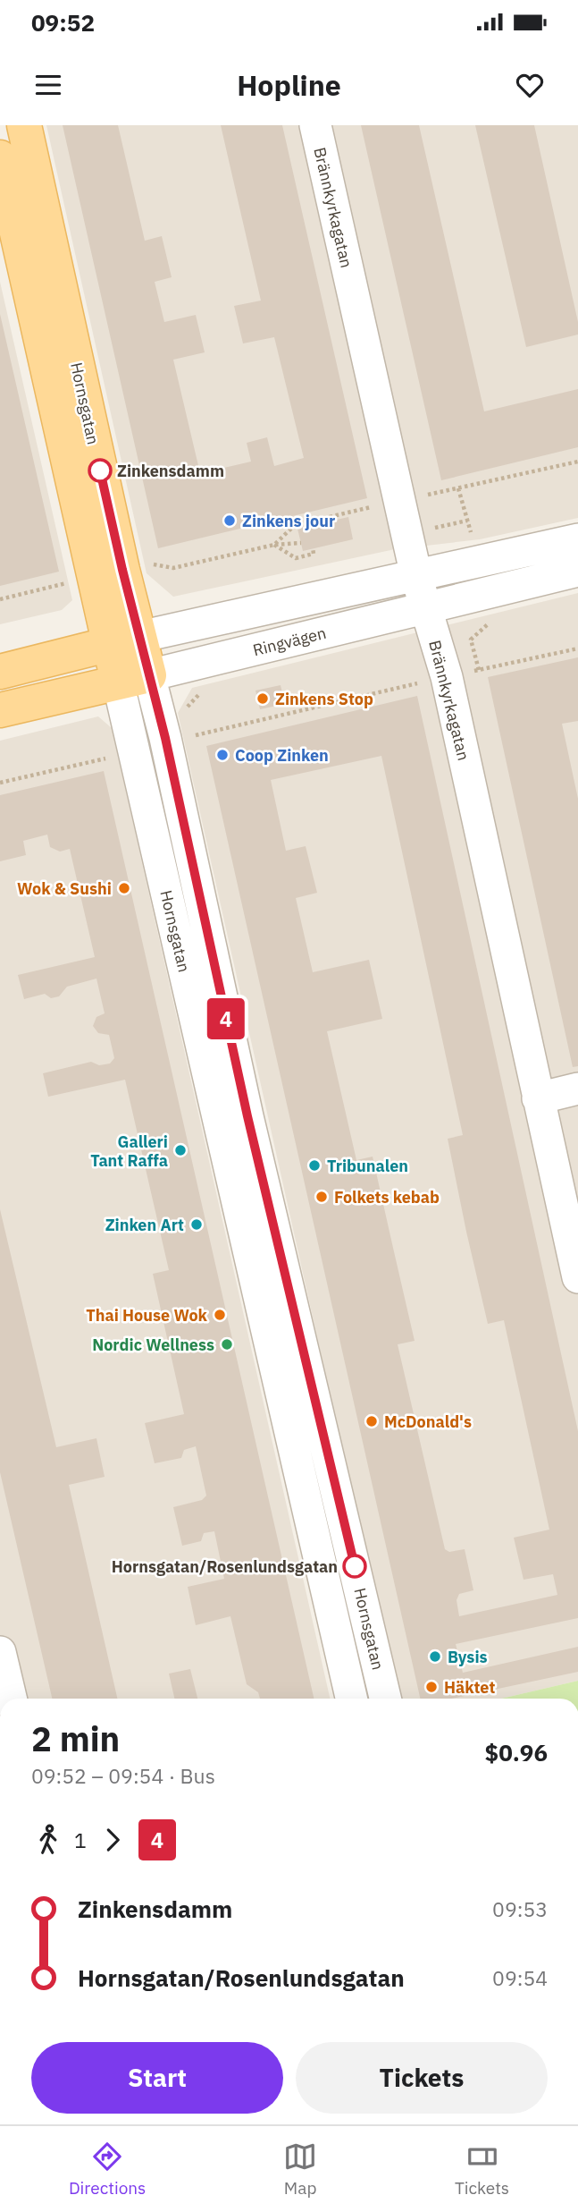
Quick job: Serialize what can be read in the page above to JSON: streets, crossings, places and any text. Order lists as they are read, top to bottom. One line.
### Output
{"streets":{"main road":["Hornsgatan","Ringvägen"],"street":["Brännkyrkagatan"]},"crossings":[["Brännkyrkagatan","Ringvägen"],["Hornsgatan","Ringvägen"]],"places":["Zinkensdamm","Zinkens jour","Zinkens Stop","Coop Zinken","Wok & Sushi","Galleri Tant Raffa","Tribunalen","Folkets kebab","Zinken Art","Thai House Wok","Nordic Wellness","McDonald's","Hornsgatan/Rosenlundsgatan","Bysis","Häktet"],"lines":["bus line 4"],"page":{"status":"09:52","header":"Hopline","on_map":"4","heading":["2 min","09:52 – 09:54 · Bus","$0.96"],"legs":["1","4"],"list":[{"name":"Zinkensdamm","value":"09:53"},{"name":"Hornsgatan/Rosenlundsgatan","value":"09:54"}],"buttons":["Start","Tickets"],"tabs":["Directions","Map","Tickets"]}}
